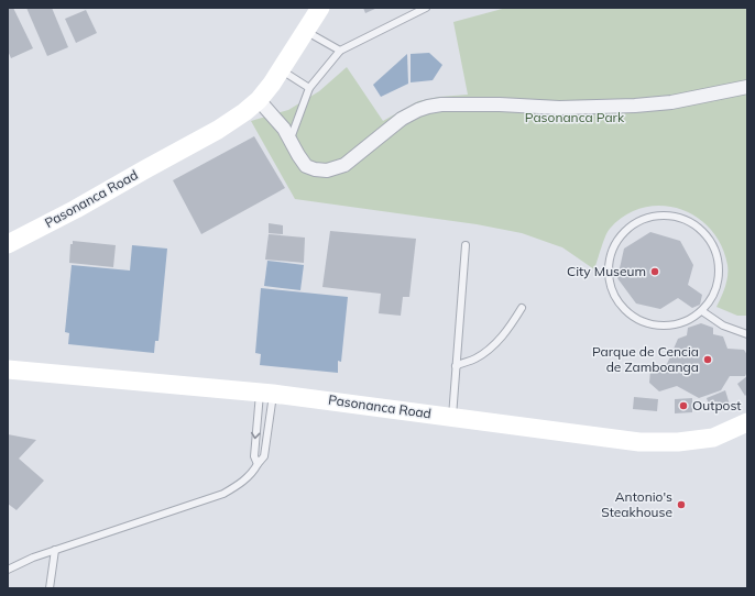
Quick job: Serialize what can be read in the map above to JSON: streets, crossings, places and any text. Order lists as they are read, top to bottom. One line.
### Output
{"streets":{"street":["Pasonanca Road"]},"parks":["Pasonanca Park"],"places":["City Museum","Parque de Cencia de Zamboanga","Outpost","Antonio's Steakhouse"]}
